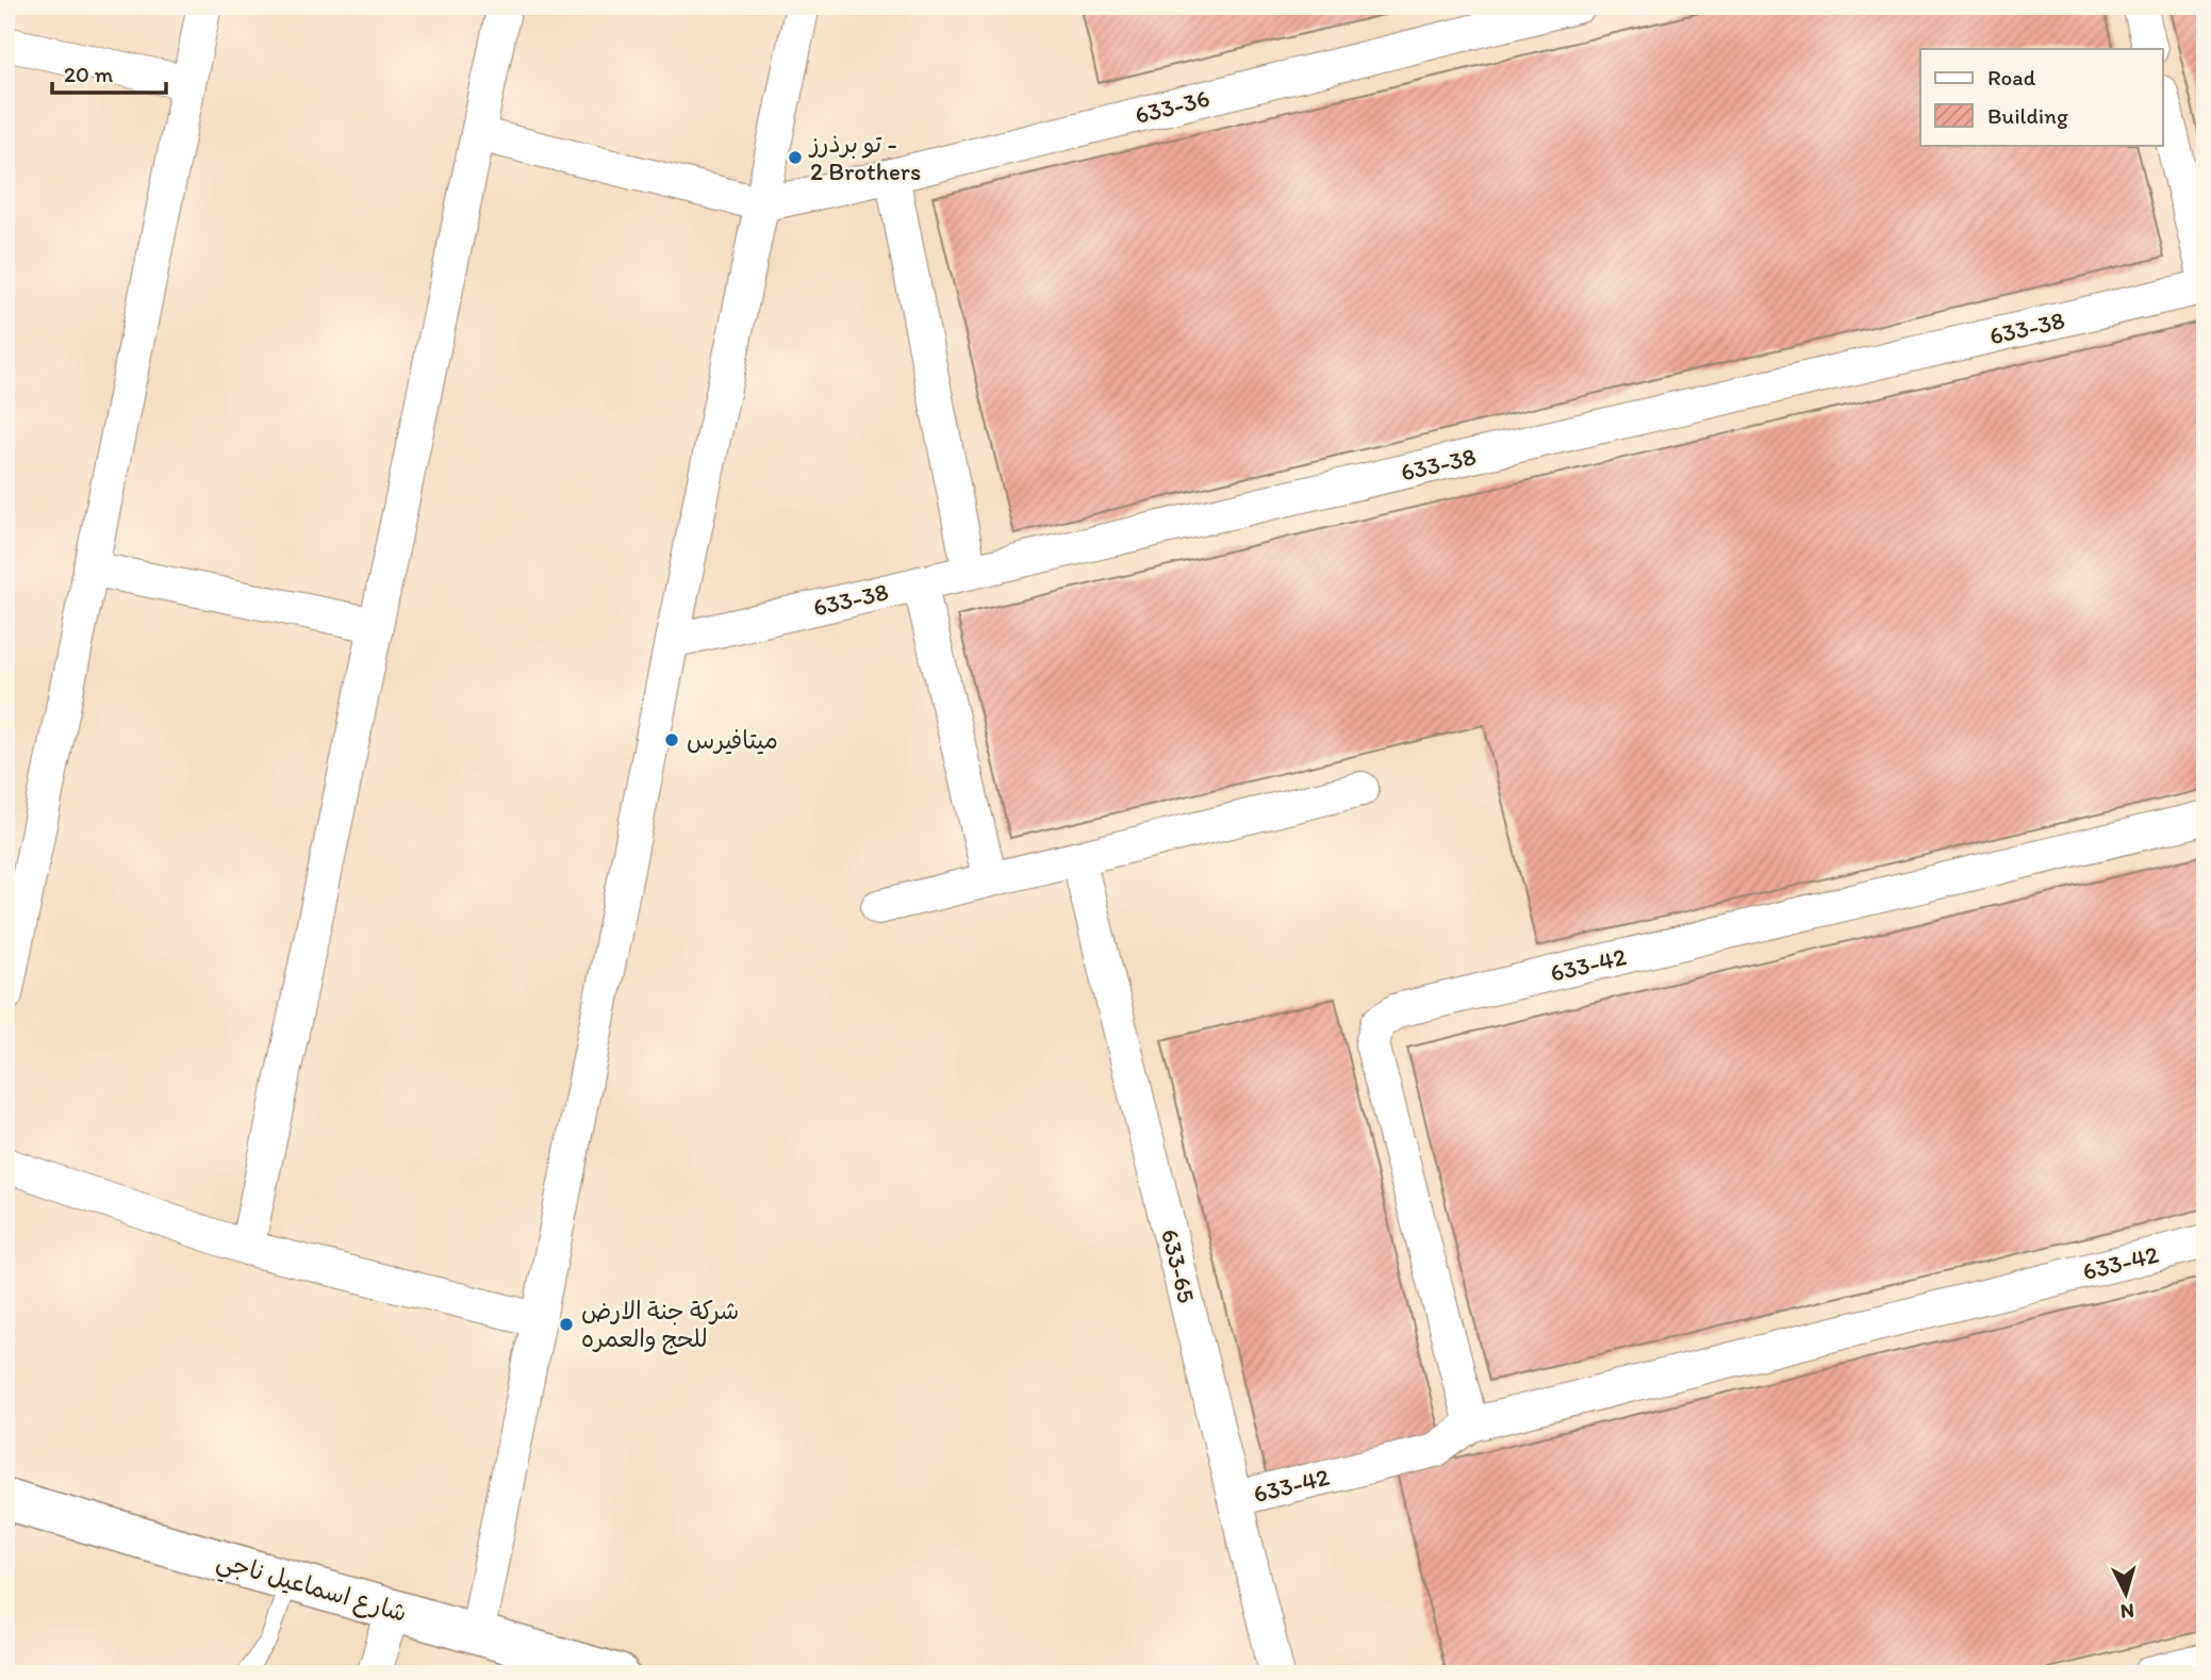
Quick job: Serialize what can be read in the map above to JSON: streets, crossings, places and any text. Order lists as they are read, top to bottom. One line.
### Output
{"streets":{"street":["633-36","633-38","633-42","633-65","شارع اسماعيل ناجي"]},"crossings":[["633-42","633-65"]],"places":["تو برذرز - 2 Brothers","ميتافيرس","شركة جنة الارض للحج والعمره"],"legend":["Road","Building"],"scale_bar":"20 m","north":"bottom"}
